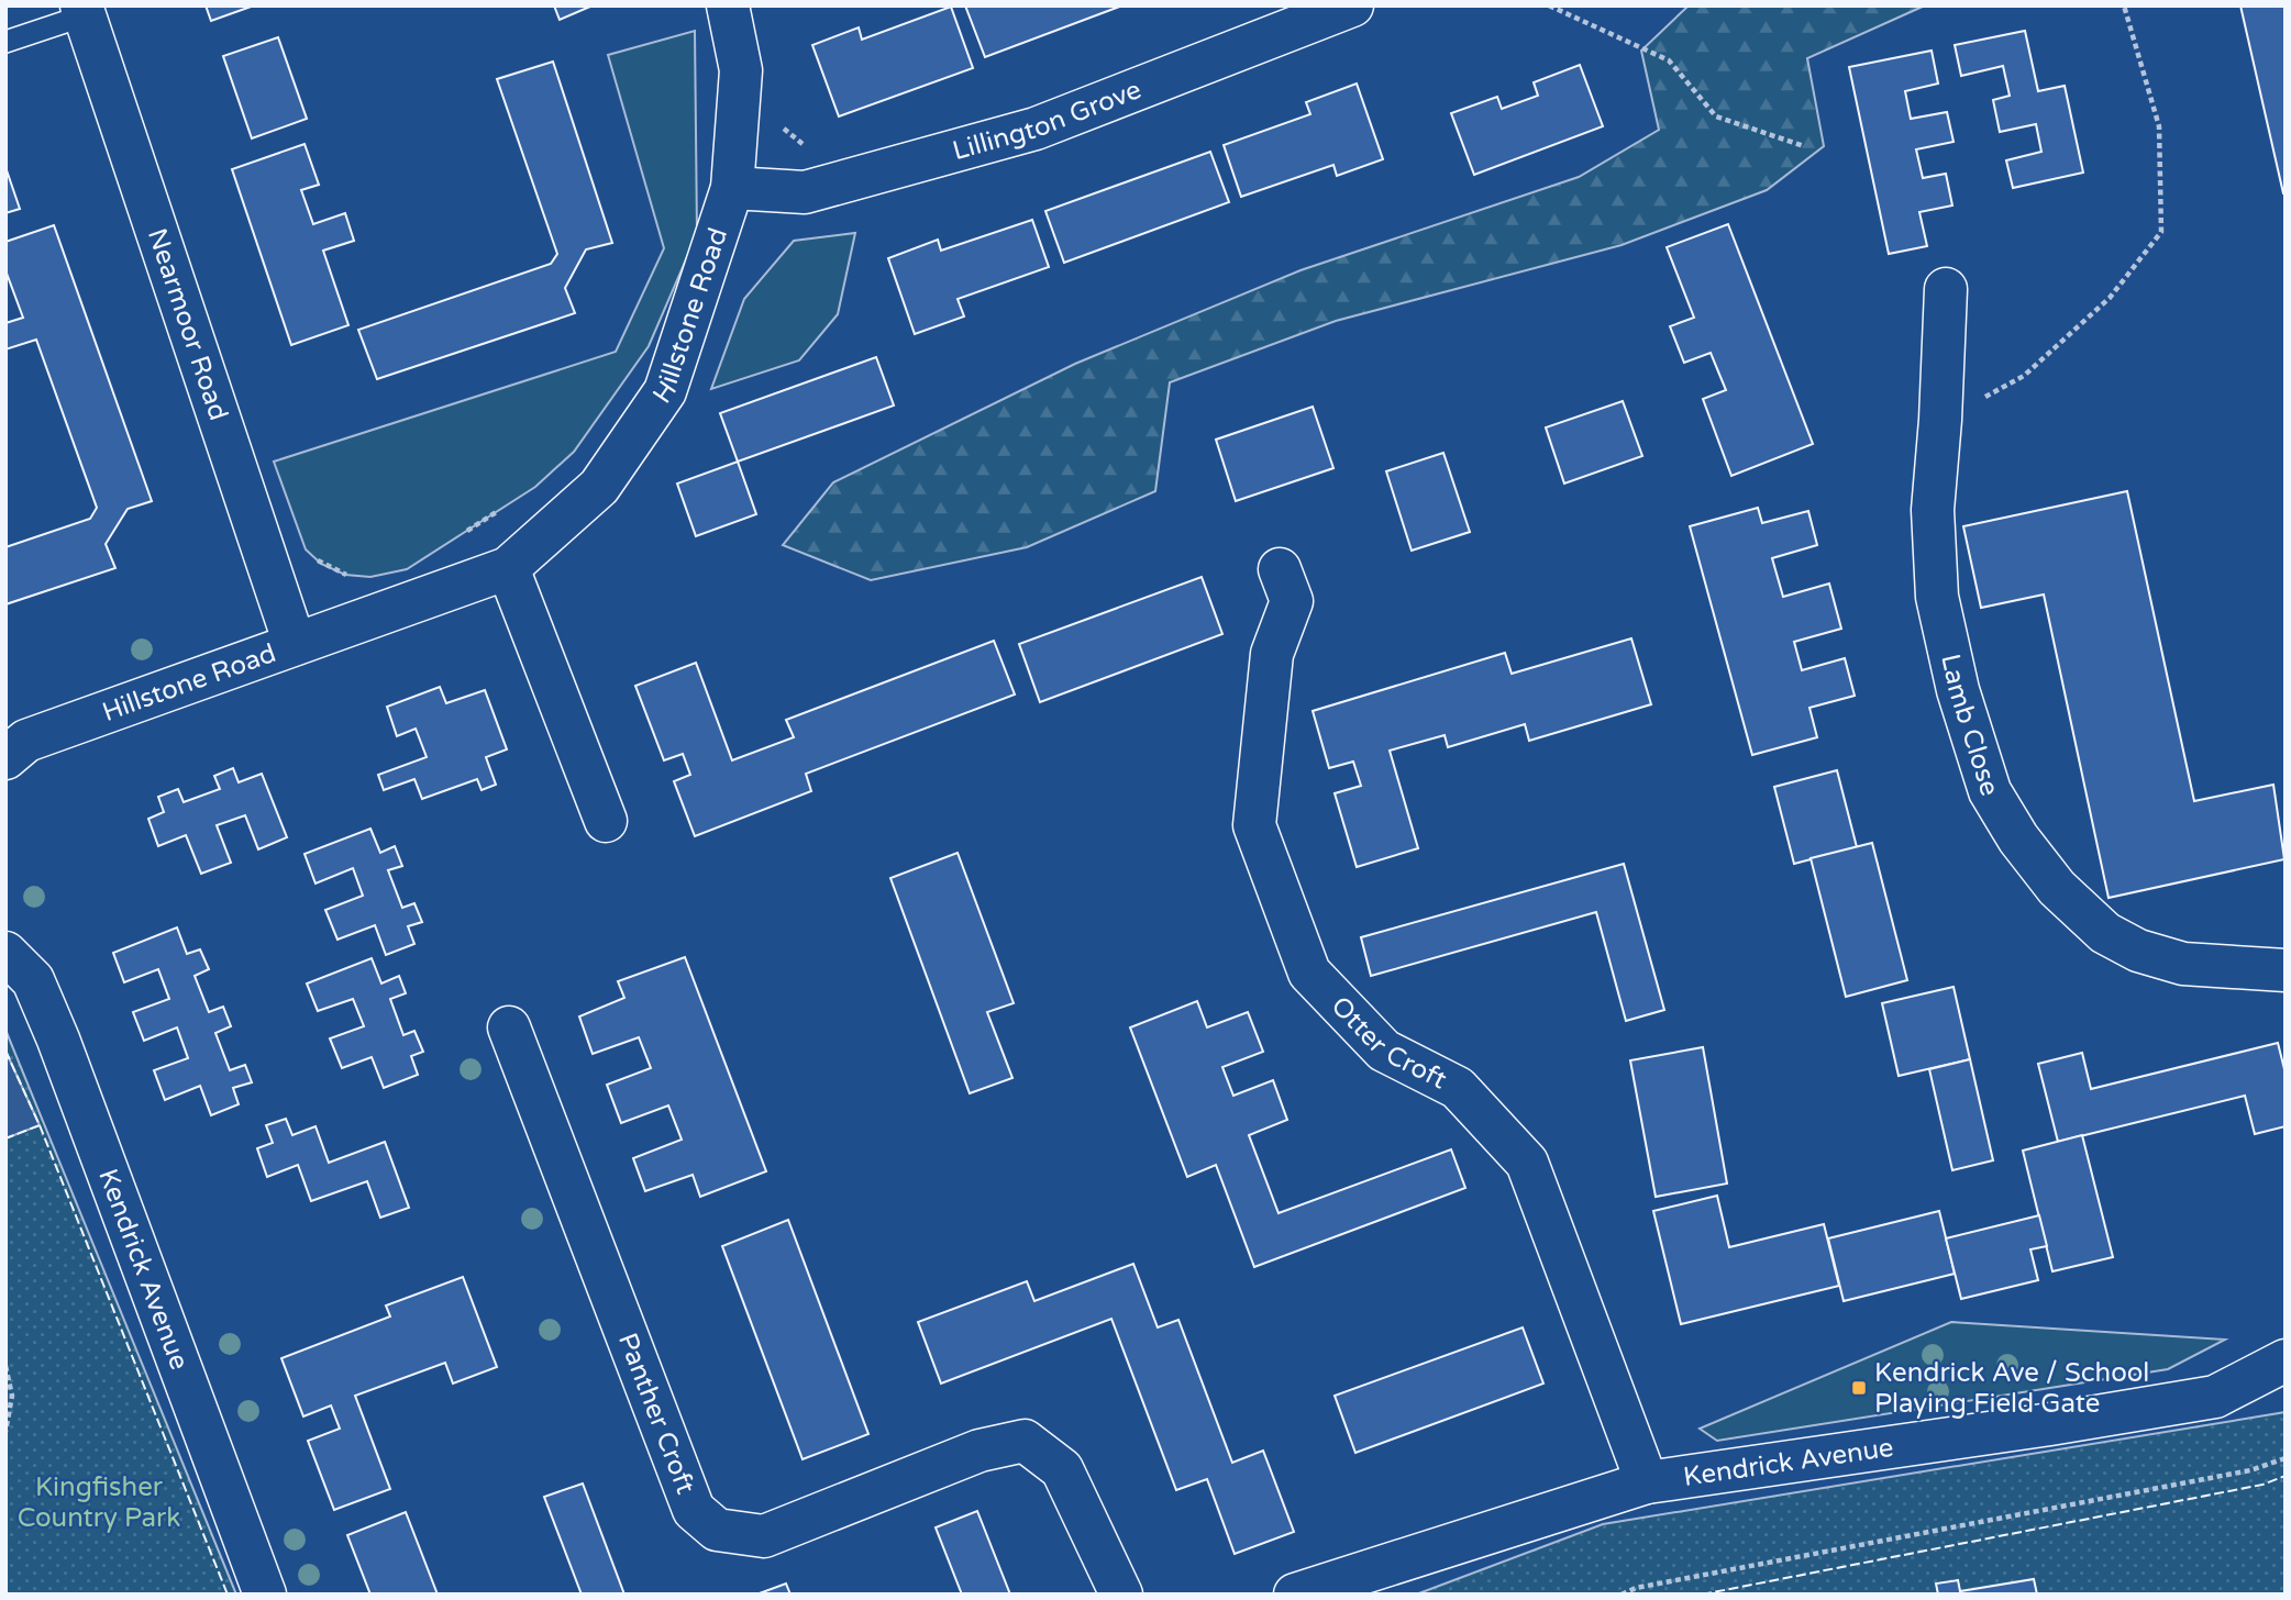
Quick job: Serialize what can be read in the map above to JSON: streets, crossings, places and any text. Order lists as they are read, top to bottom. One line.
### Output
{"streets":{"street":["Lillington Grove","Hillstone Road","Nearmoor Road","Lamb Close","Otter Croft","Kendrick Avenue","Panther Croft"]},"crossings":[["Lillington Grove","Hillstone Road"],["Hillstone Road","Nearmoor Road"],["Otter Croft","Kendrick Avenue"]],"parks":["Kingfisher Country Park"],"places":{"transit":["Kendrick Ave / School Playing Field Gate"]}}
